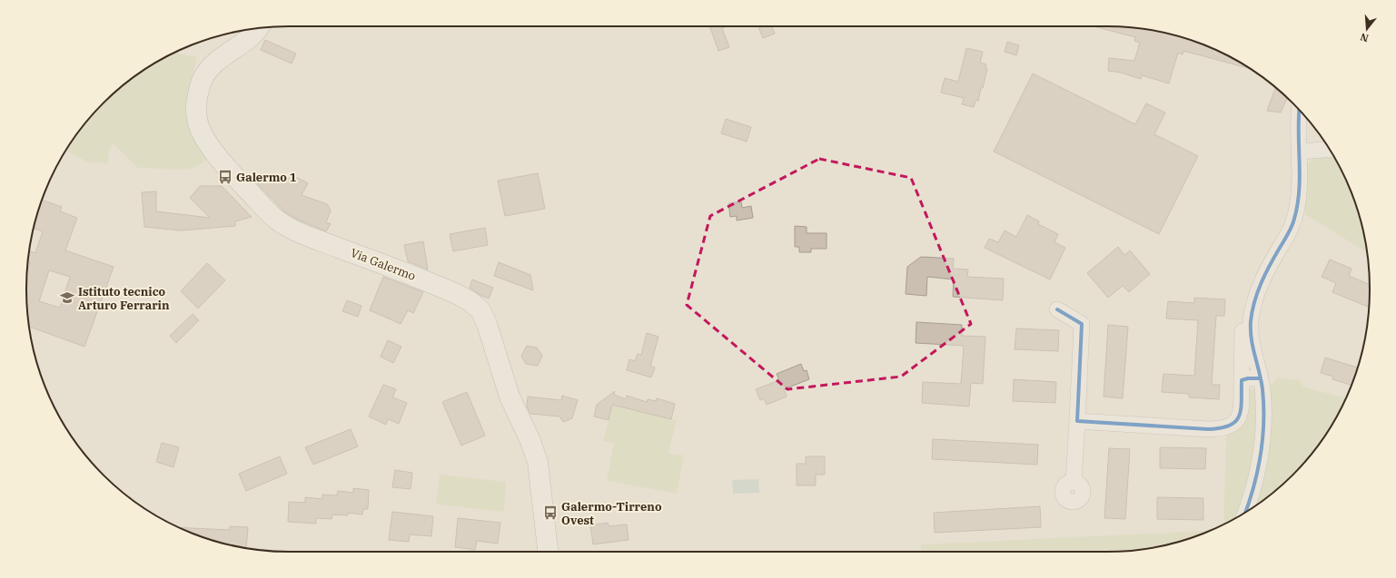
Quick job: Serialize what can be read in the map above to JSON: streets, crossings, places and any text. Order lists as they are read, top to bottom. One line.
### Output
{"streets":{"main road":["Via Galermo"]},"places":{"bus stop":["Galermo 1","Galermo-Tirreno Ovest"],"school or university":["Istituto tecnico Arturo Ferrarin"]},"north":"bottom"}
